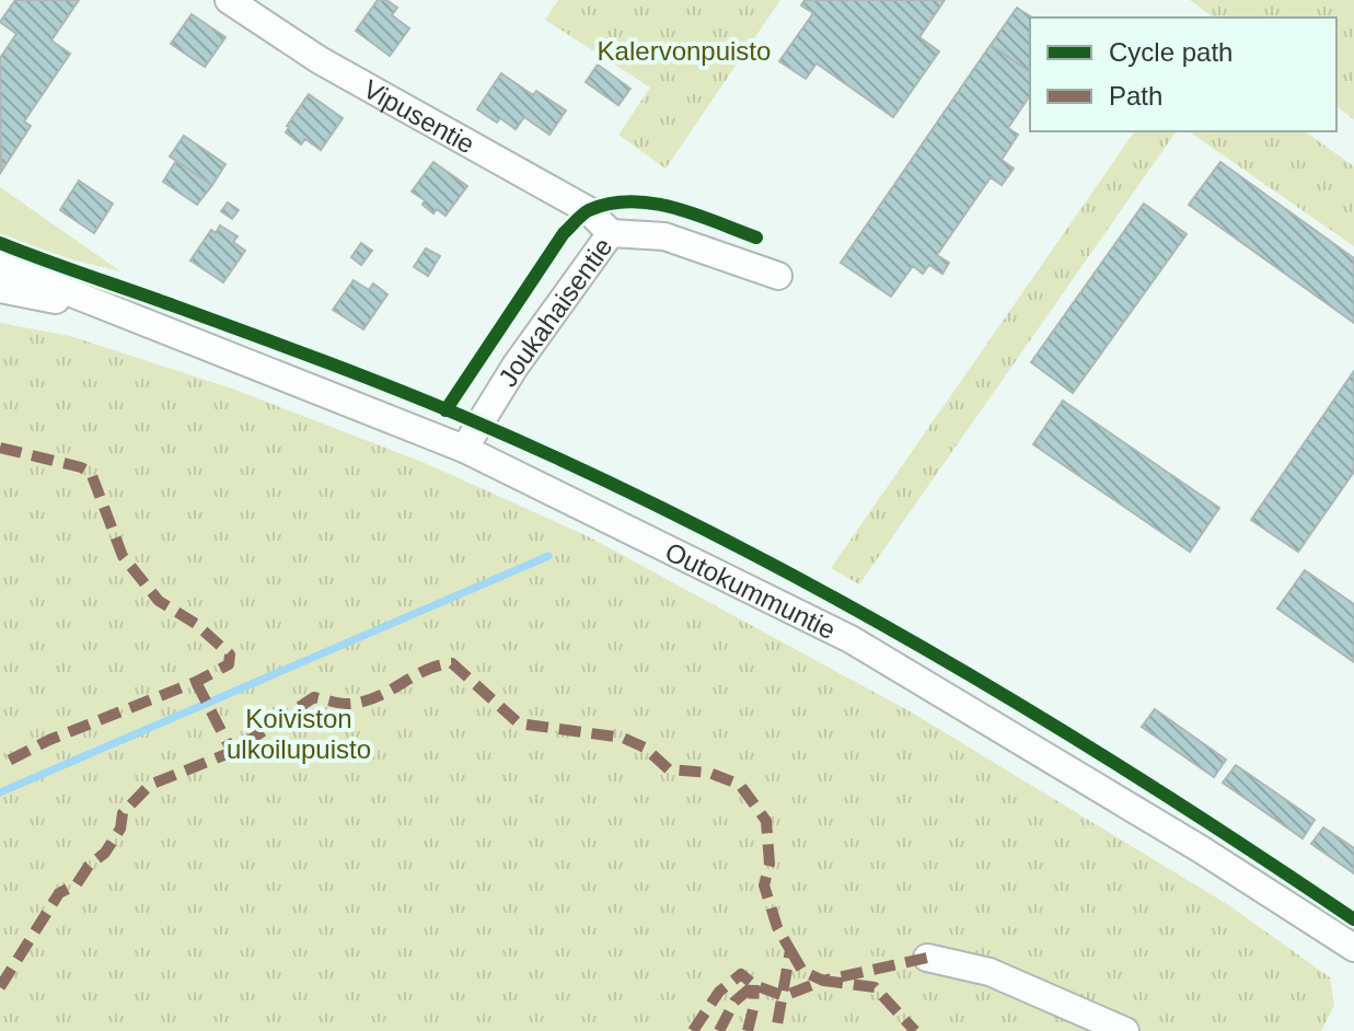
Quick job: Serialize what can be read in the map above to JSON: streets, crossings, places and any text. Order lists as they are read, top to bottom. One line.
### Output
{"streets":{"street":["Vipusentie","Joukahaisentie","Outokummuntie"]},"crossings":[["Vipusentie","Joukahaisentie"],["Joukahaisentie","Outokummuntie"]],"parks":["Kalervonpuisto","Koiviston ulkoilupuisto"],"legend":["Cycle path","Path"]}
